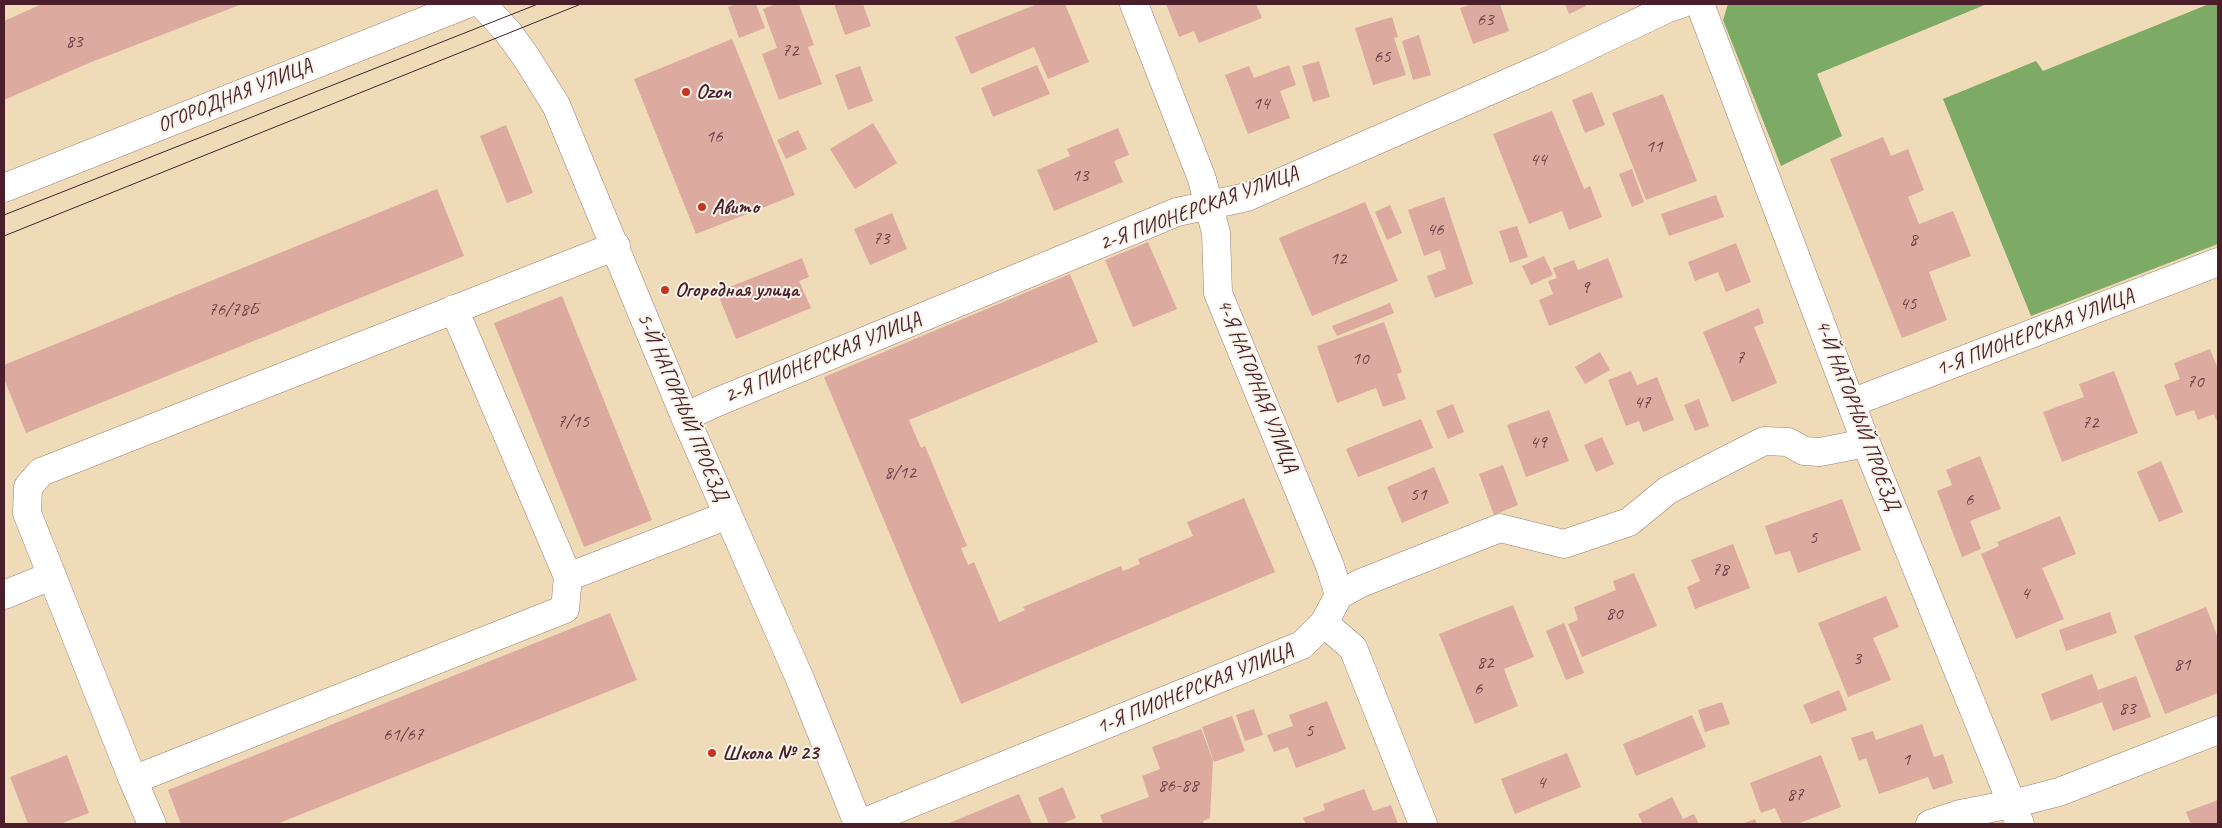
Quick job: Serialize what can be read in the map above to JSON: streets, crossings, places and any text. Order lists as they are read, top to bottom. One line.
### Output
{"streets":{"street":["ОГОРОДНАЯ УЛИЦА","2-Я ПИОНЕРСКАЯ УЛИЦА","1-Я ПИОНЕРСКАЯ УЛИЦА","4-Я НАГОРНАЯ УЛИЦА","5-Й НАГОРНЫЙ ПРОЕЗД","4-Й НАГОРНЫЙ ПРОЕЗД"]},"crossings":[["2-Я ПИОНЕРСКАЯ УЛИЦА","4-Я НАГОРНАЯ УЛИЦА"],["2-Я ПИОНЕРСКАЯ УЛИЦА","5-Й НАГОРНЫЙ ПРОЕЗД"],["1-Я ПИОНЕРСКАЯ УЛИЦА","4-Я НАГОРНАЯ УЛИЦА"],["1-Я ПИОНЕРСКАЯ УЛИЦА","5-Й НАГОРНЫЙ ПРОЕЗД"],["1-Я ПИОНЕРСКАЯ УЛИЦА","4-Й НАГОРНЫЙ ПРОЕЗД"]],"places":["Ozon","Авито","Огородная улица","Школа № 23"],"house_numbers":["63","83","72","65","14","16","11","44","13","46","73","8","12","9","45","76/78Б","7","10","70","47","7/15","72","49","8/12","51","6","5","78","4","80","3","82","81","6","83","5","61/67","1","4","86-88","87"]}
